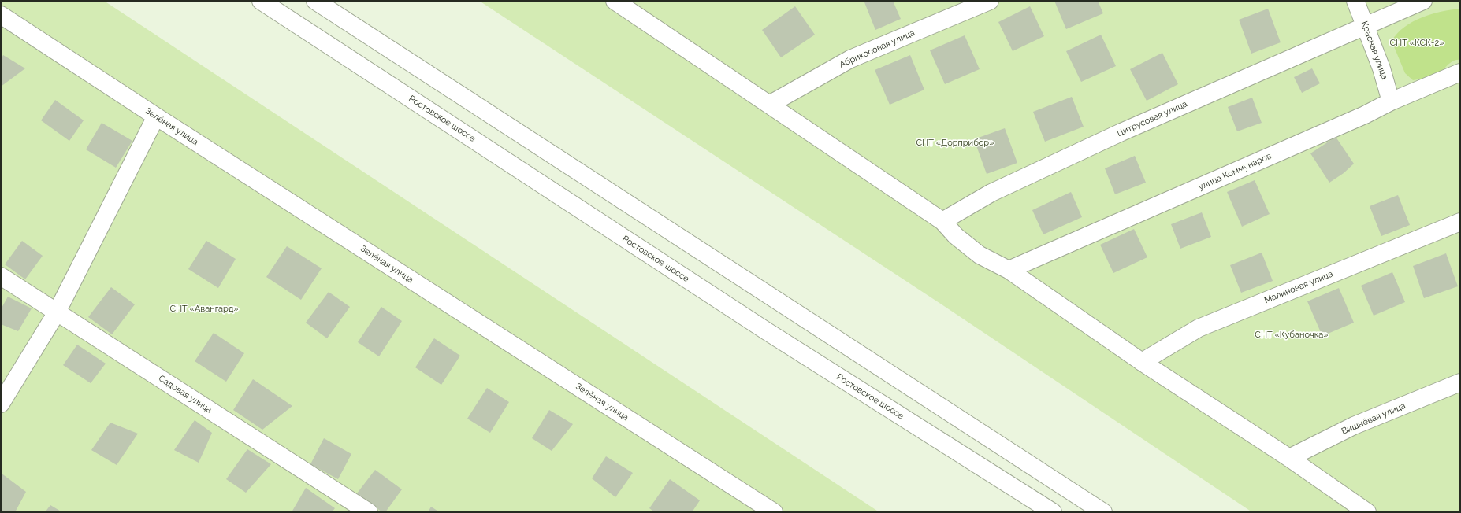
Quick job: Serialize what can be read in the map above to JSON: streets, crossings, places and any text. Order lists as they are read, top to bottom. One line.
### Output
{"streets":{"main road":["Абрикосовая улица","Красная улица","Ростовское шоссе","Цитрусовая улица","Зелёная улица","улица Коммунаров","Малиновая улица","Садовая улица","Вишнёвая улица"]},"crossings":[["Красная улица","Цитрусовая улица"],["Красная улица","улица Коммунаров"]],"parks":["СНТ «КСК-2»","СНТ «Дорприбор»","СНТ «Авангард»","СНТ «Кубаночка»"]}
